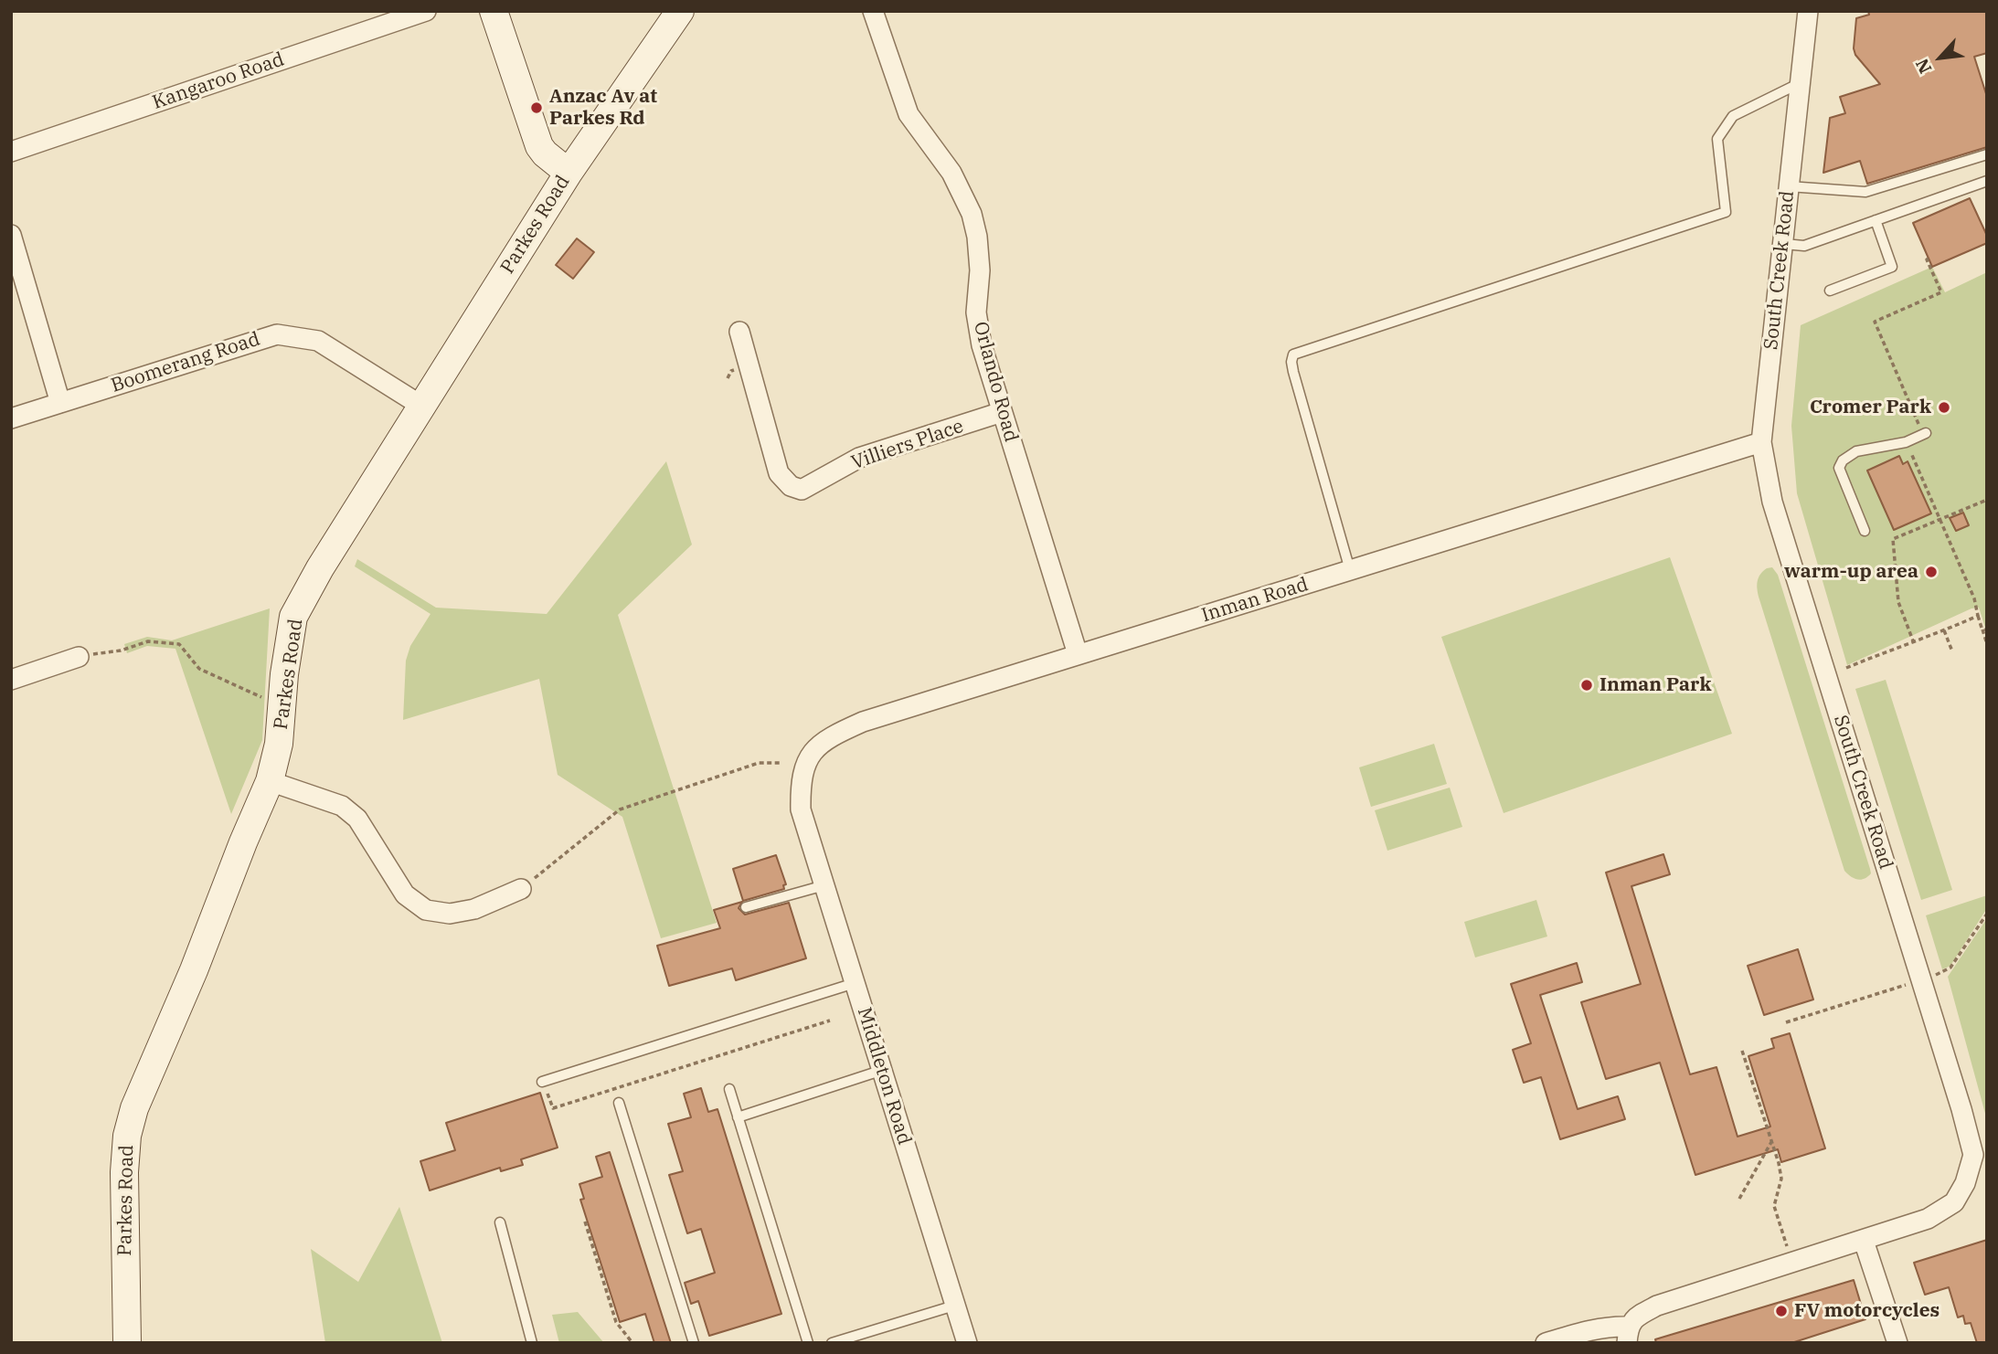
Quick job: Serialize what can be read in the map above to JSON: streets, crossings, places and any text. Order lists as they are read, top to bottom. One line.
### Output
{"streets":{"street":["Kangaroo Road","Parkes Road","South Creek Road","Boomerang Road","Orlando Road","Villiers Place","Inman Road","Middleton Road"]},"crossings":[["Parkes Road","Boomerang Road"],["South Creek Road","Inman Road"],["Orlando Road","Villiers Place"],["Orlando Road","Inman Road"],["Inman Road","Middleton Road"]],"places":["Anzac Av at Parkes Rd","Cromer Park","warm-up area","Inman Park","FV motorcycles"],"north":"bottom left"}
